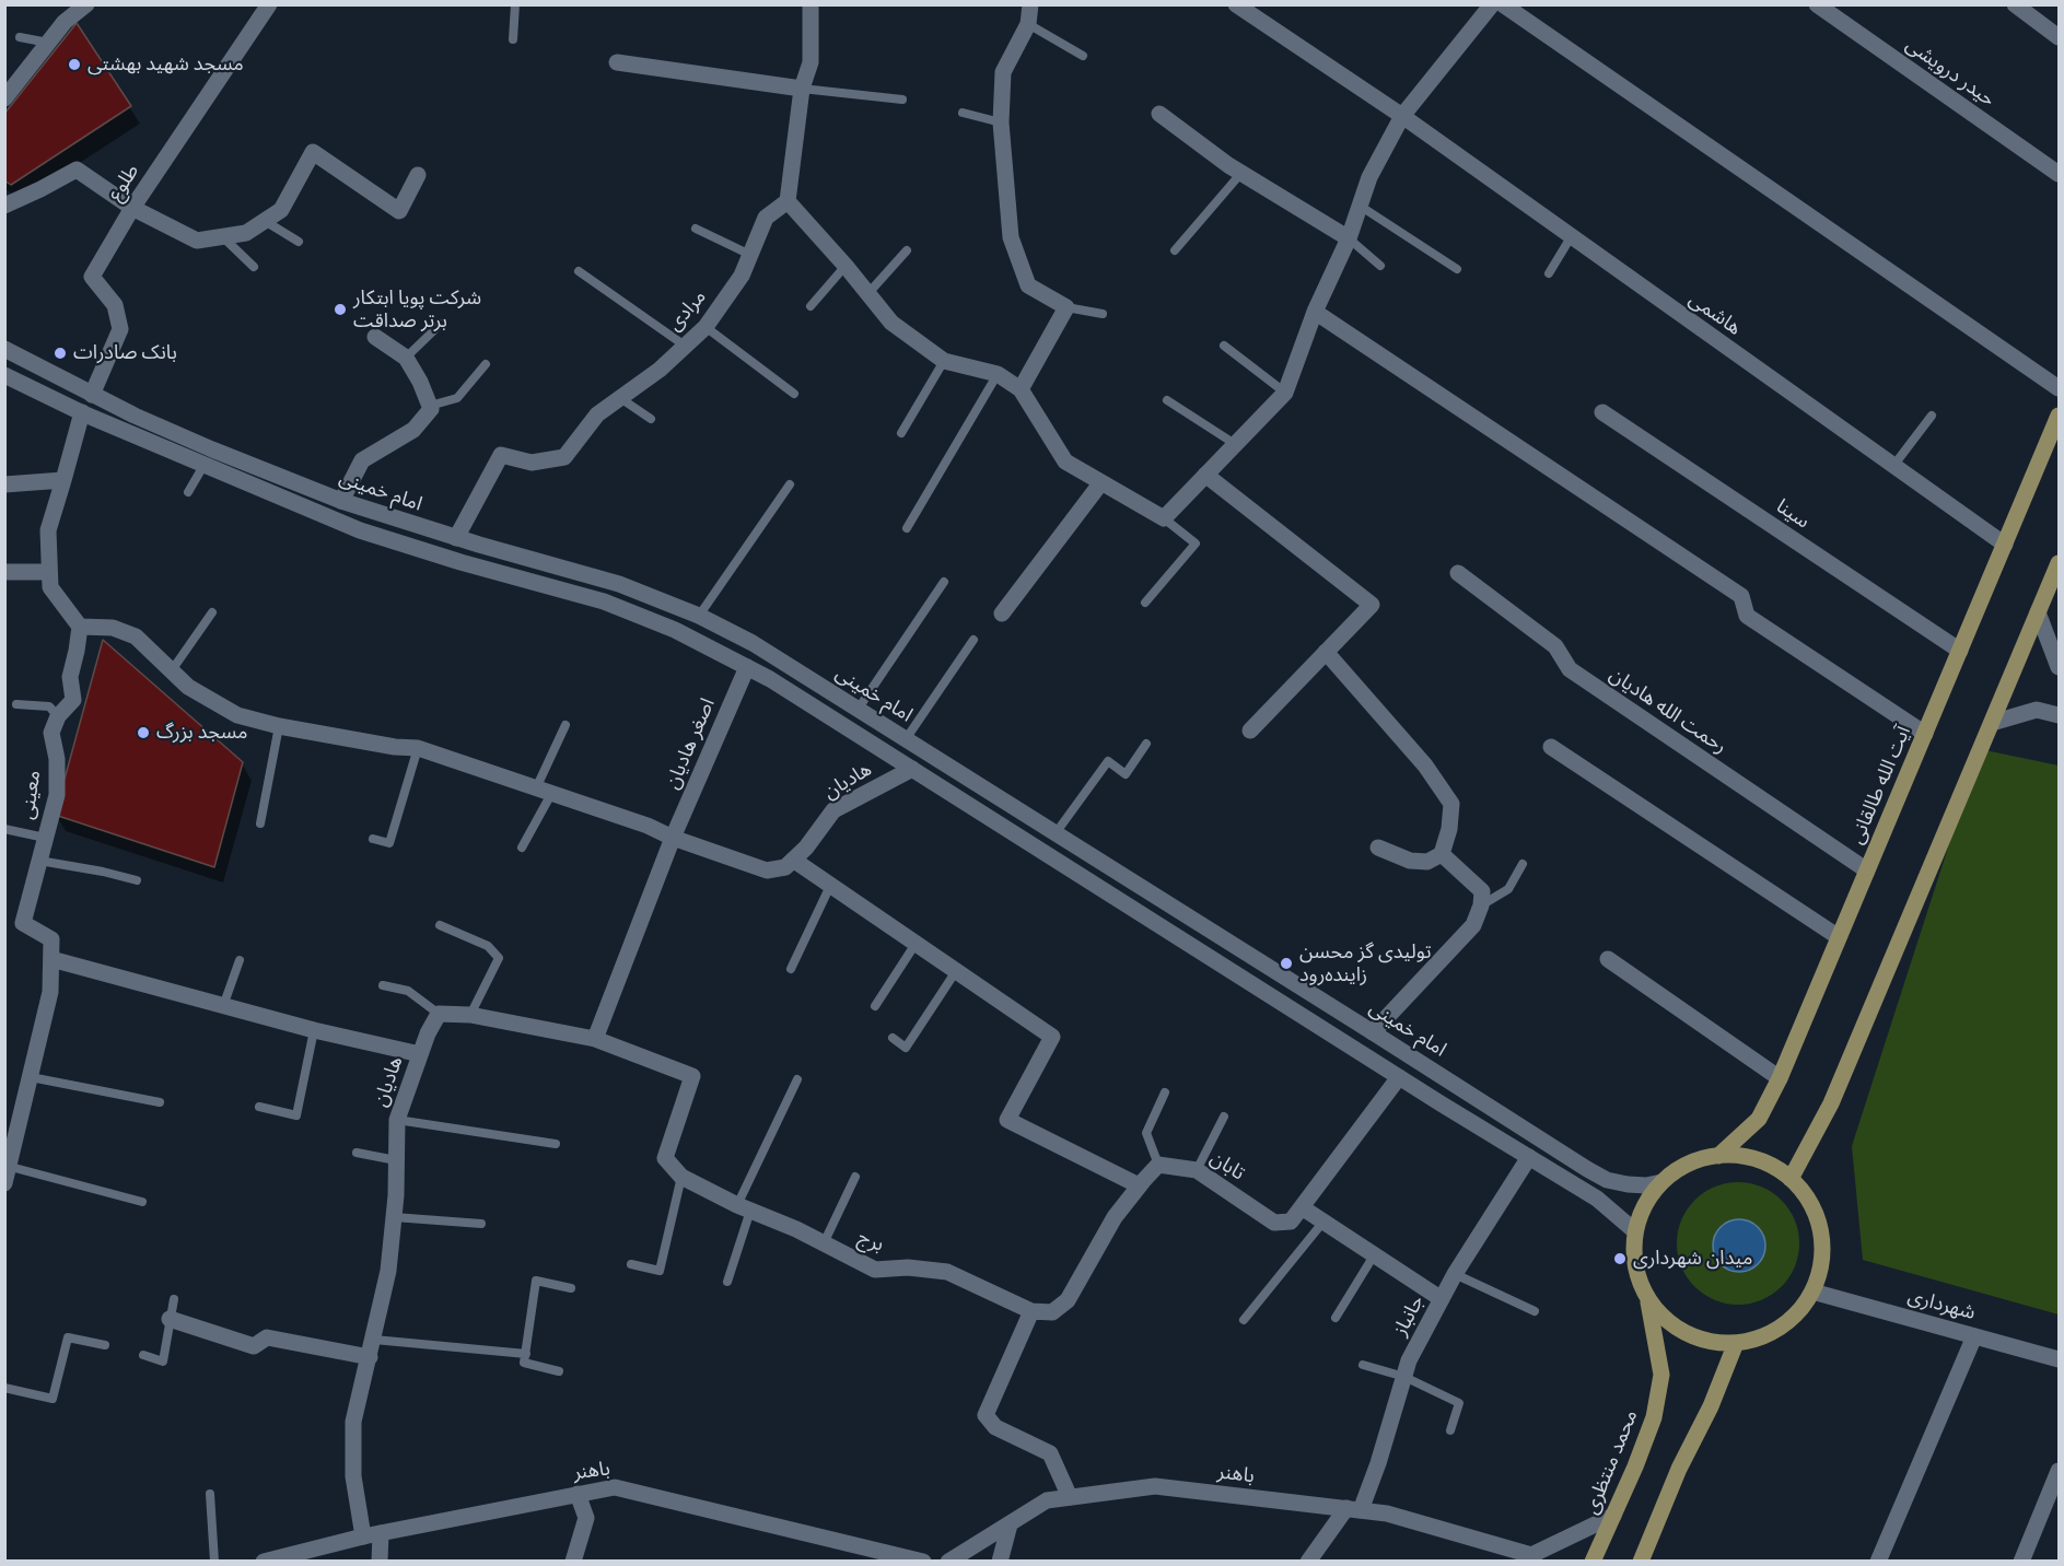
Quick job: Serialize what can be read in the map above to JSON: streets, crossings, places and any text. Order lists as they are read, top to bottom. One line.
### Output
{"streets":{"main road":["آیت الله طالقانی","محمد منتظری"],"street":["حیدر درویشی","طلوع","مرادی","هاشمی","امام خمینی","سینا","رحمت الله هادیان","اصغر هادیان","هادیان","معینی","تابان","برج","شهرداری","جانباز","باهنر"]},"crossings":[["طلوع","امام خمینی"],["مرادی","امام خمینی"],["هاشمی","آیت الله طالقانی"],["امام خمینی","آیت الله طالقانی"],["امام خمینی","شهرداری"],["امام خمینی","محمد منتظری"],["سینا","آیت الله طالقانی"],["رحمت الله هادیان","آیت الله طالقانی"],["هادیان","باهنر"],["آیت الله طالقانی","شهرداری"],["آیت الله طالقانی","محمد منتظری"],["شهرداری","محمد منتظری"],["جانباز","باهنر"]],"places":["مسجد شهید بهشتی","شرکت پویا ابتکار برتر صداقت","بانک صادرات","مسجد بزرگ","تولیدی گز محسن زاینده‌رود","میدان شهرداری"]}
